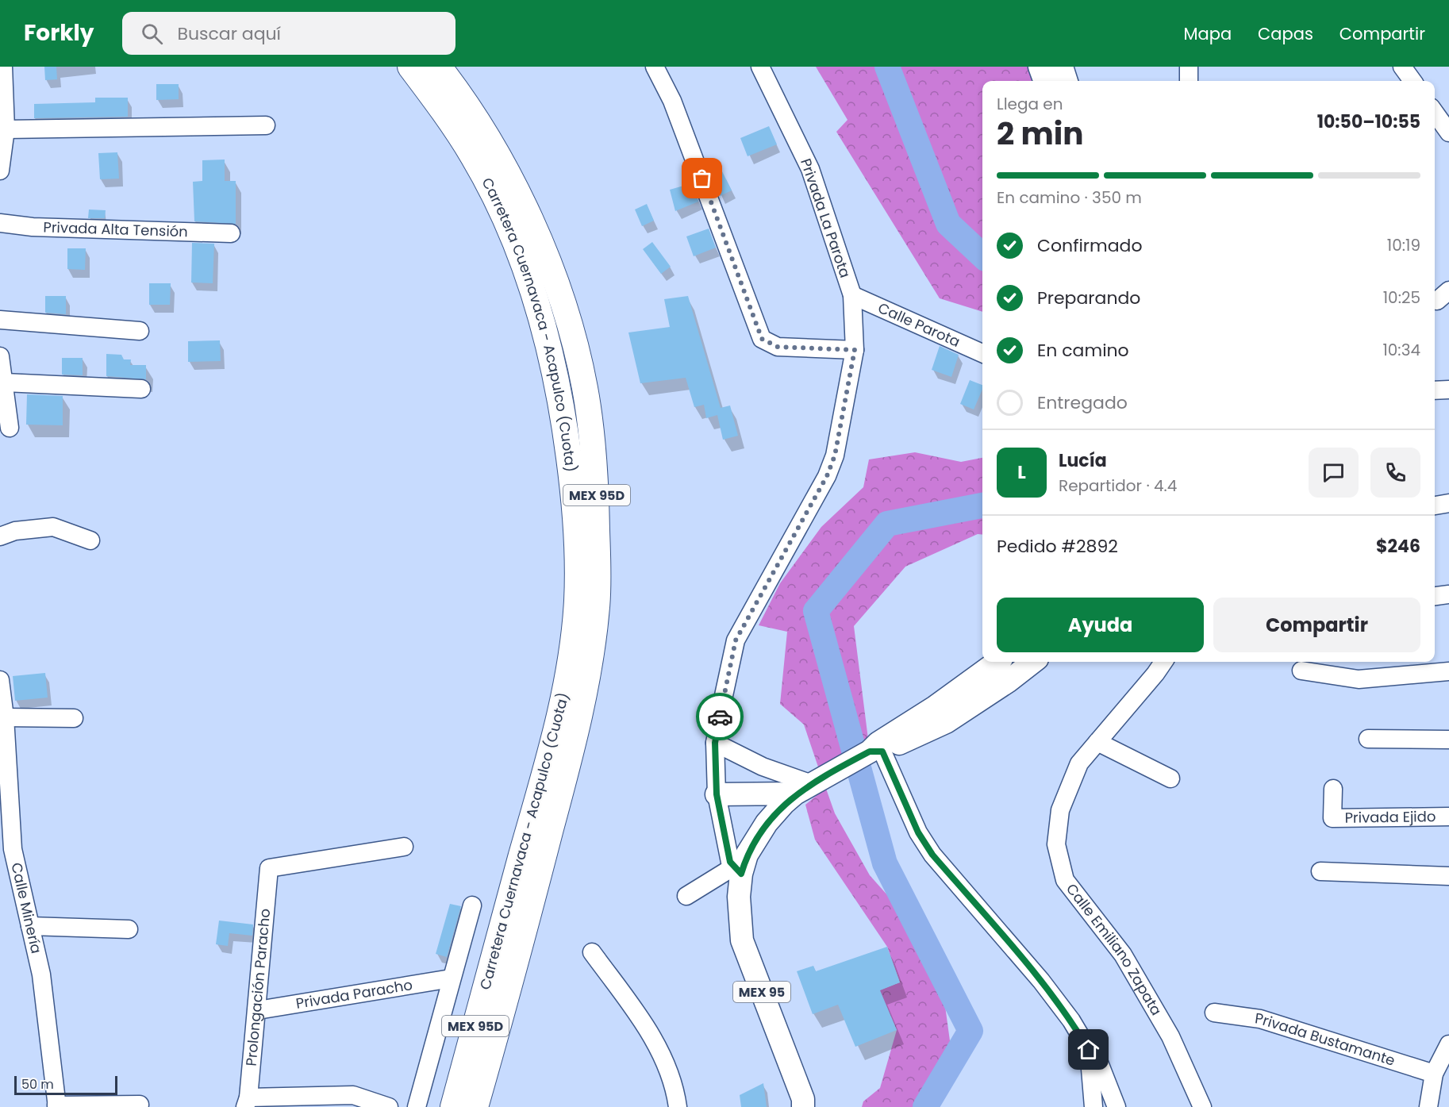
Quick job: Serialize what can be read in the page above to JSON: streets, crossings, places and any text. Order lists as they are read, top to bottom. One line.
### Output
{"streets":{"highway":["Carretera Cuernavaca - Acapulco (Cuota)","MEX 95D"],"main road":["MEX 95"],"street":["Privada La Parota","Privada Alta Tensión","Calle Parota","Privada Ejido","Calle Minería","Calle Emiliano Zapata","Prolongación Paracho","Privada Paracho","Privada Bustamante"]},"crossings":[["Privada La Parota","Calle Parota"],["Privada La Parota","MEX 95"],["Prolongación Paracho","Privada Paracho"]],"scale_bar":"50 m","page":{"header":"Forkly","search":"Buscar aquí","nav":["Mapa","Capas","Compartir"],"heading":["2 min","Llega en","10:50–10:55"],"panel":["Lucía","Repartidor · 4.4","Pedido #2892","$246"],"bar":"En camino · 350 m","list":[["Confirmado","10:19"],["Preparando","10:25"],["En camino","10:34"],"Entregado"],"round":"L","buttons":["Ayuda","Compartir"],"scale":"50 m"}}
